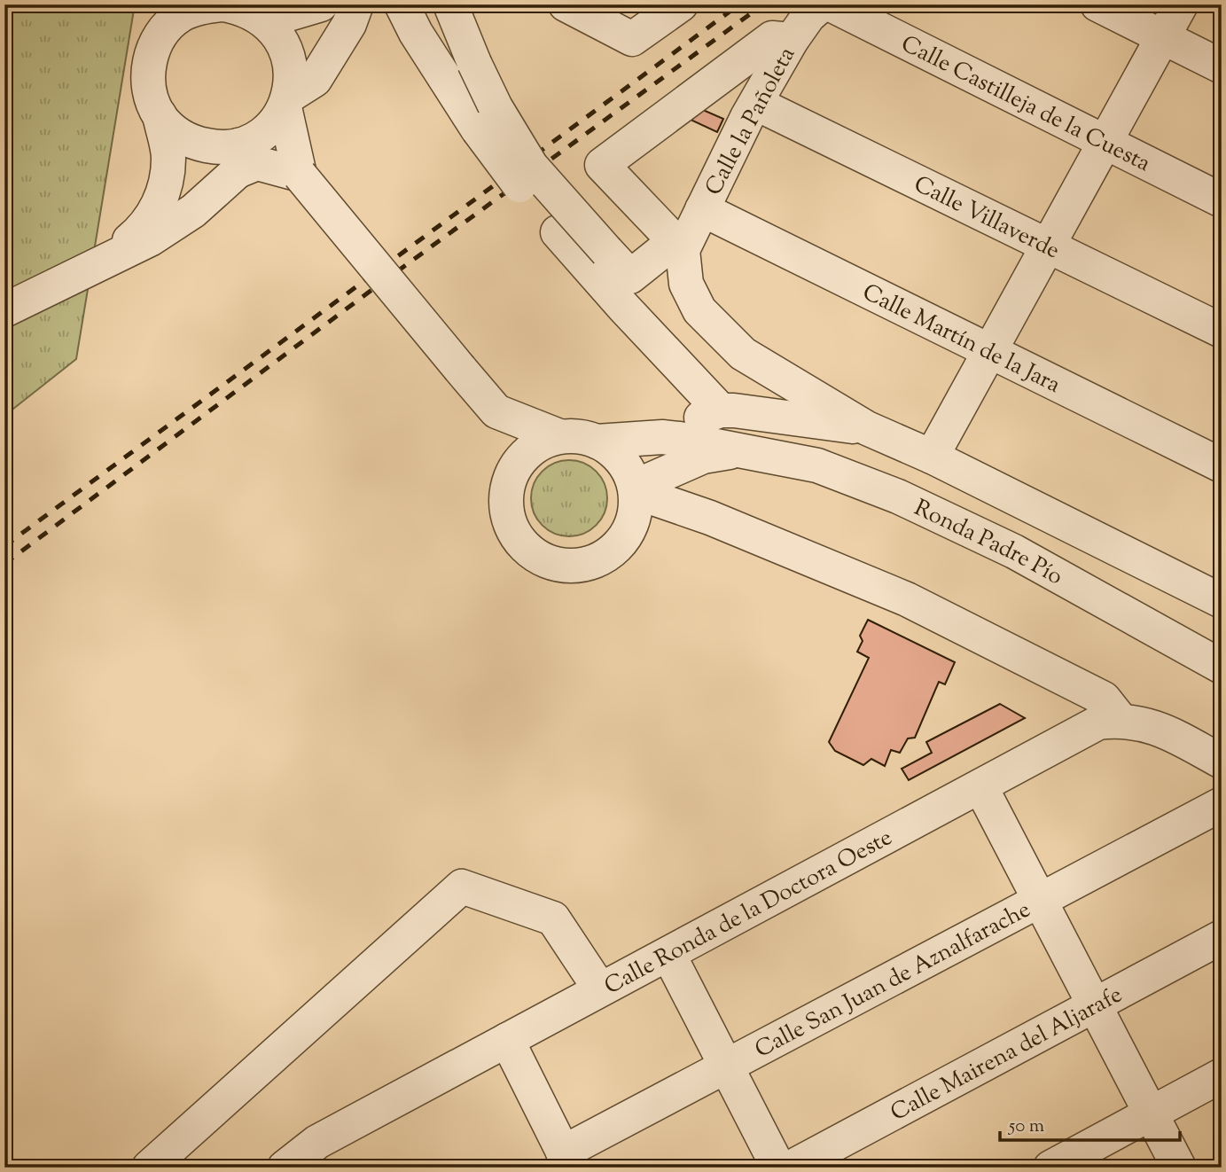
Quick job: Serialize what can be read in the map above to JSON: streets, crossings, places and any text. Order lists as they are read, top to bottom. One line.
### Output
{"streets":{"street":["Calle Castilleja de la Cuesta","Calle la Pañoleta","Calle Villaverde","Calle Martín de la Jara","Ronda Padre Pío","Calle Ronda de la Doctora Oeste","Calle San Juan de Aznalfarache","Calle Mairena del Aljarafe"]},"crossings":[["Calle la Pañoleta","Calle Villaverde"],["Calle la Pañoleta","Calle Martín de la Jara"]],"scale_bar":"50 m"}
